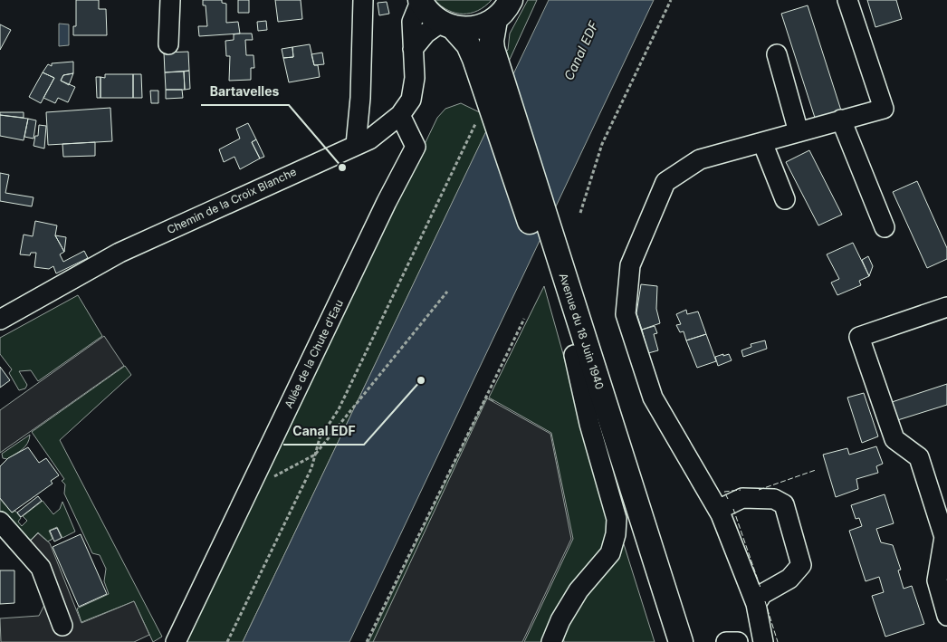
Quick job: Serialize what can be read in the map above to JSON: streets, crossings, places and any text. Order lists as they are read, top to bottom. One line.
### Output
{"streets":{"main road":["Avenue du 18 Juin 1940"],"street":["Chemin de la Croix Blanche","Allée de la Chute d'Eau"]},"crossings":[["Chemin de la Croix Blanche","Avenue du 18 Juin 1940"],["Chemin de la Croix Blanche","Allée de la Chute d'Eau"]],"water":["Canal EDF"],"places":["Bartavelles","Canal EDF"]}
